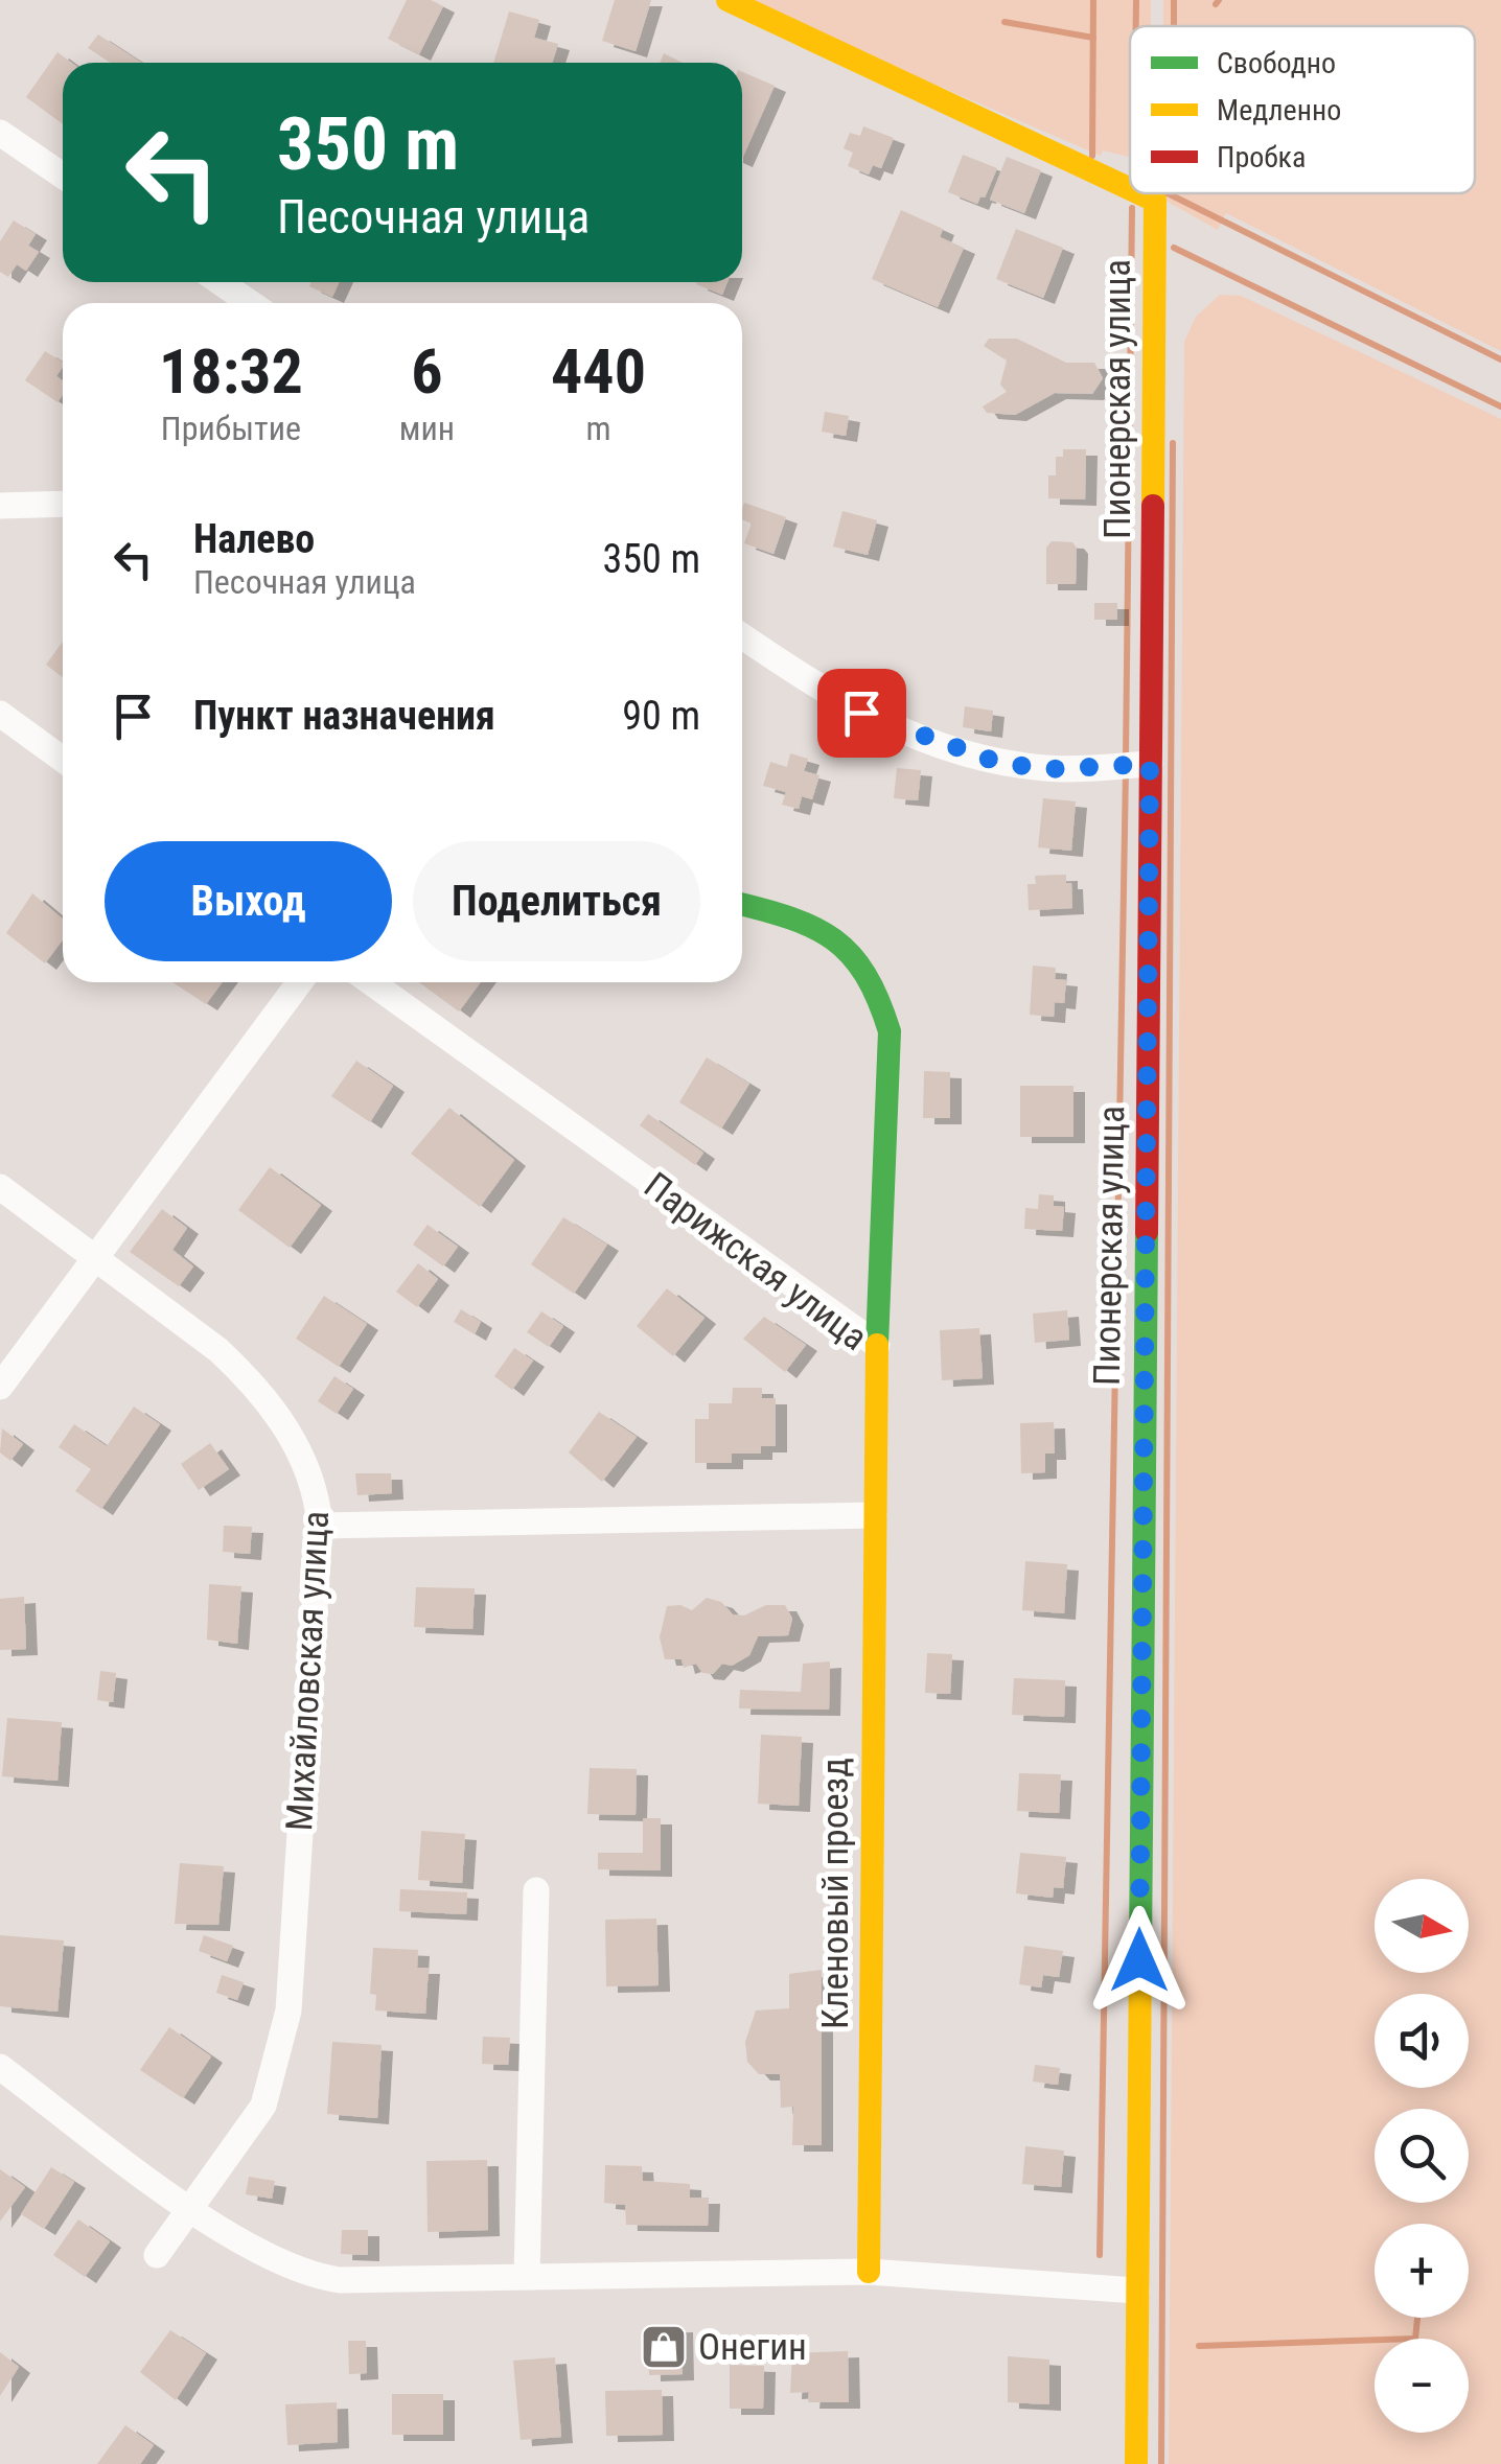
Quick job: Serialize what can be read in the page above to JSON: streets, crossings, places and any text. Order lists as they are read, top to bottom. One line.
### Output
{"streets":{"street":["Пионерская улица","Парижская улица","Михайловская улица","Кленовый проезд"]},"crossings":[["Парижская улица","Кленовый проезд"]],"places":{"shop":["Онегин"]},"legend":["Свободно","Медленно","Пробка"],"north":"right","page":{"turn":["350 m","Песочная улица"],"eta":["18:32","Прибытие","6","мин","440","m"],"list":[{"name":"Налево","note":"Песочная улица","value":"350 m"},{"name":"Пункт назначения","value":"90 m"}],"buttons":["Выход","Поделиться"],"map_buttons":["+","−"]}}
